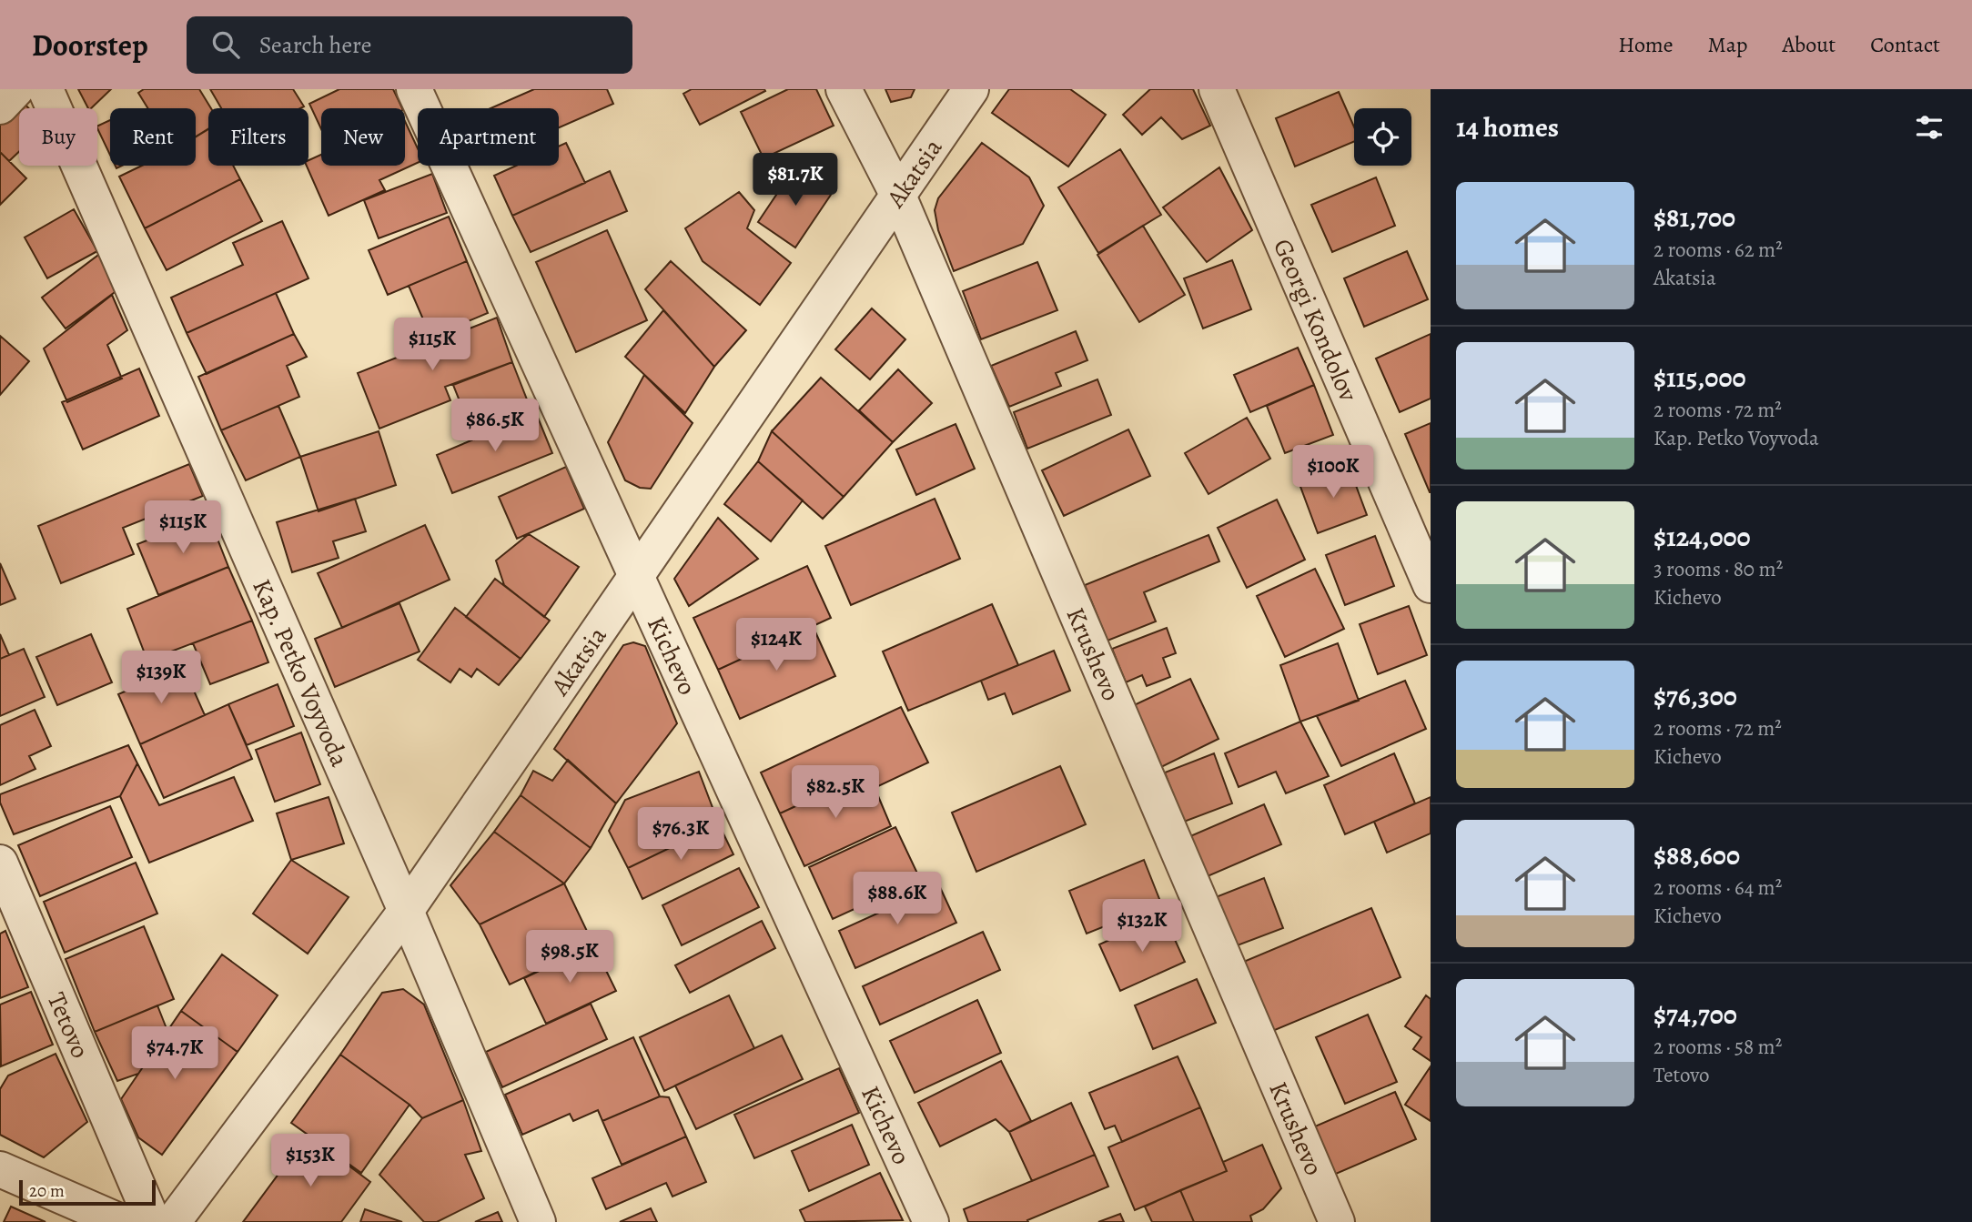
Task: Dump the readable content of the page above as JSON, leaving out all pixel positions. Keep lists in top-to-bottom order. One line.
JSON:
{"streets":{"street":["Akatsia","Georgi Kondolov","Krushevo","Kichevo","Kap. Petko Voyvoda","Tetovo"]},"crossings":[["Akatsia","Krushevo"],["Akatsia","Kichevo"],["Akatsia","Kap. Petko Voyvoda"]],"scale_bar":"20 m","page":{"header":"Doorstep","search":"Search here","nav":["Home","Map","About","Contact"],"heading":"14 homes","chip":["Buy","Rent","Filters","New","Apartment"],"price":["$81.7K","$115K","$86.5K","$100K","$115K","$124K","$139K","$82.5K","$76.3K","$88.6K","$132K","$98.5K","$74.7K","$153K"],"list":[{"name":"$81,700","note":"2 rooms · 62 m² · Akatsia"},{"name":"$115,000","note":"2 rooms · 72 m² · Kap. Petko Voyvoda"},{"name":"$124,000","note":"3 rooms · 80 m² · Kichevo"},{"name":"$76,300","note":"2 rooms · 72 m² · Kichevo"},{"name":"$88,600","note":"2 rooms · 64 m² · Kichevo"},{"name":"$74,700","note":"2 rooms · 58 m² · Tetovo"}],"scale":"20 m"}}
